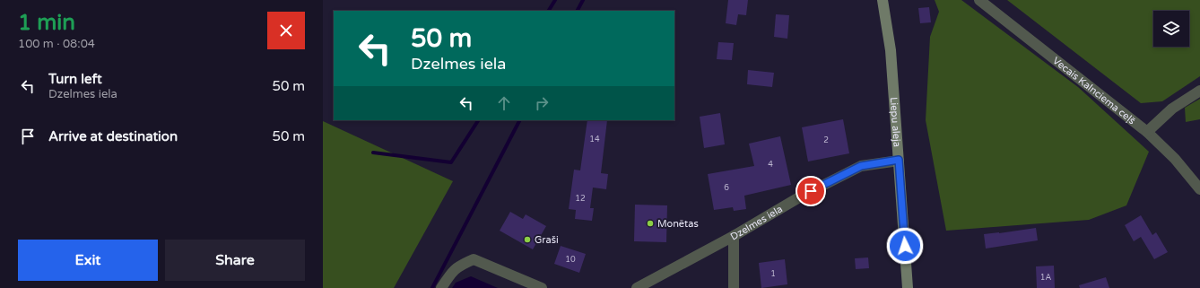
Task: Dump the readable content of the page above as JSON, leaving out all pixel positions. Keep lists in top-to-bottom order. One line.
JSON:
{"streets":{"street":["Vecais Kalnciema ceļš","Liepu aleja","Dzelmes iela"]},"crossings":[["Liepu aleja","Dzelmes iela"]],"places":["Monētas","Graši"],"house_numbers":["14","2","4","6","12","10","1","1A"],"page":{"heading":["1 min","100 m · 08:04"],"turn":["50 m","Dzelmes iela"],"list":[{"name":"Turn left","note":"Dzelmes iela","value":"50 m"},{"name":"Arrive at destination","value":"50 m"}],"buttons":["Exit","Share"]}}
